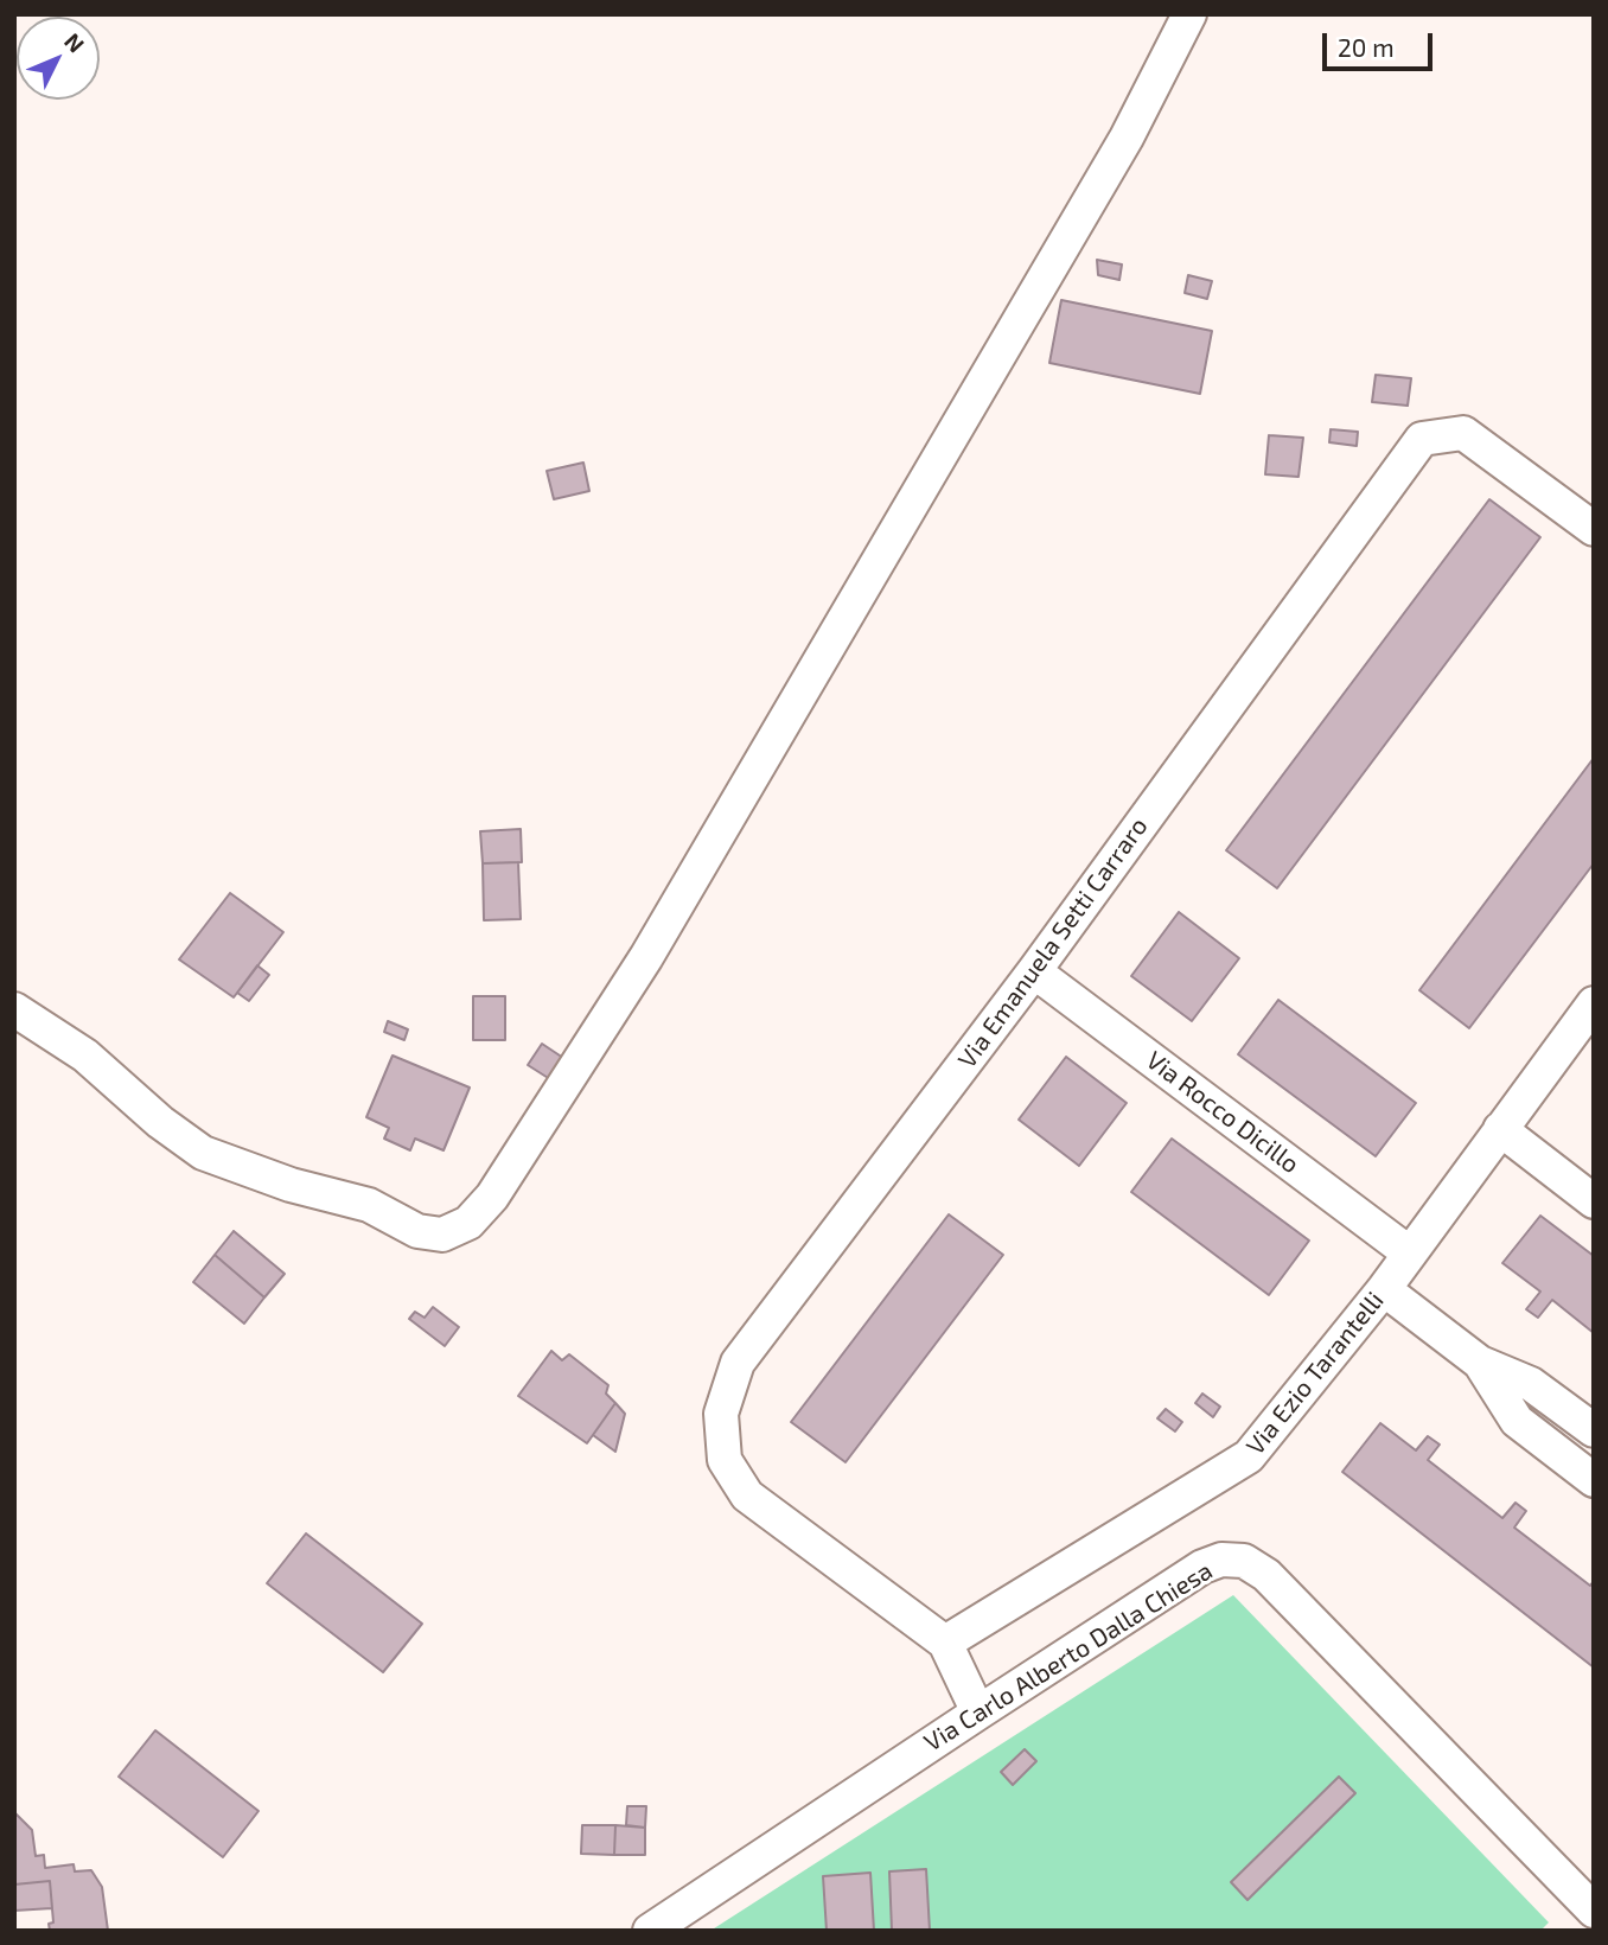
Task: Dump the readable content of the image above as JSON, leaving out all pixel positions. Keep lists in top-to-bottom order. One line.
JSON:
{"streets":{"street":["Via Emanuela Setti Carraro","Via Rocco Dicillo","Via Ezio Tarantelli","Via Carlo Alberto Dalla Chiesa"]},"crossings":[["Via Emanuela Setti Carraro","Via Rocco Dicillo"],["Via Emanuela Setti Carraro","Via Ezio Tarantelli"],["Via Rocco Dicillo","Via Ezio Tarantelli"]],"scale_bar":"20 m","north":"top right"}
